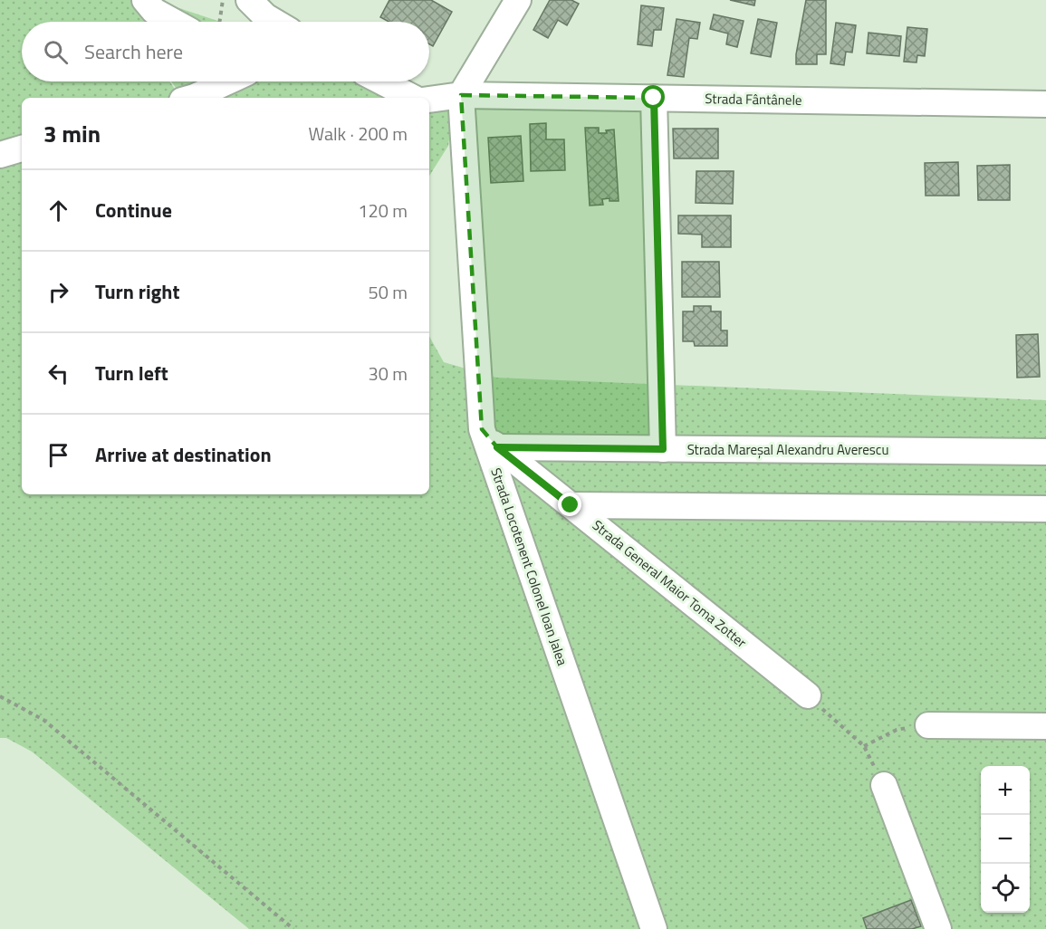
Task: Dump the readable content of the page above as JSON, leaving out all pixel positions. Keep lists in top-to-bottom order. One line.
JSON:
{"streets":{"street":["Strada Fântânele","Strada Mareșal Alexandru Averescu","Strada Locotenent Colonel Ioan Jalea","Strada General Maior Toma Zotter"]},"crossings":[["Strada Fântânele","Strada Locotenent Colonel Ioan Jalea"],["Strada Mareșal Alexandru Averescu","Strada Locotenent Colonel Ioan Jalea"],["Strada Mareșal Alexandru Averescu","Strada General Maior Toma Zotter"],["Strada Locotenent Colonel Ioan Jalea","Strada General Maior Toma Zotter"]],"page":{"search":"Search here","heading":["3 min","Walk · 200 m"],"list":[["Continue","120 m"],["Turn right","50 m"],["Turn left","30 m"],"Arrive at destination"],"map_buttons":["+","−"]}}
